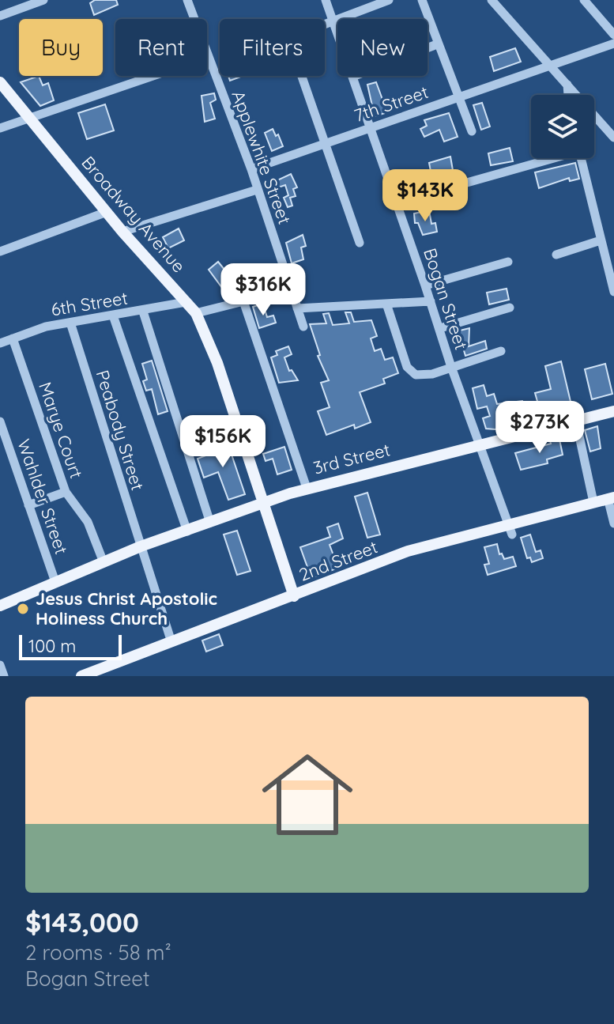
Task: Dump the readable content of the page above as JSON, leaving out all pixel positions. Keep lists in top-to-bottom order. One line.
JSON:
{"streets":{"main road":["Broadway Avenue","3rd Street","2nd Street"],"street":["7th Street","Applewhite Street","Bogan Street","6th Street","Marye Court","Peabody Street","Wahlder Street"]},"crossings":[["7th Street","Applewhite Street"],["7th Street","Bogan Street"],["Broadway Avenue","6th Street"],["Broadway Avenue","3rd Street"],["Broadway Avenue","2nd Street"],["Bogan Street","3rd Street"],["Bogan Street","2nd Street"],["6th Street","Marye Court"],["6th Street","Peabody Street"],["Marye Court","3rd Street"],["Peabody Street","3rd Street"],["Peabody Street","2nd Street"],["3rd Street","Wahlder Street"]],"places":["Jesus Christ Apostolic Holiness Church"],"scale_bar":"100 m","page":{"chip":["Buy","Rent","Filters","New"],"price":["$143K","$316K","$273K","$156K"],"scale":"100 m","list":[{"name":"$143,000","note":"2 rooms · 58 m² · Bogan Street"}]}}
